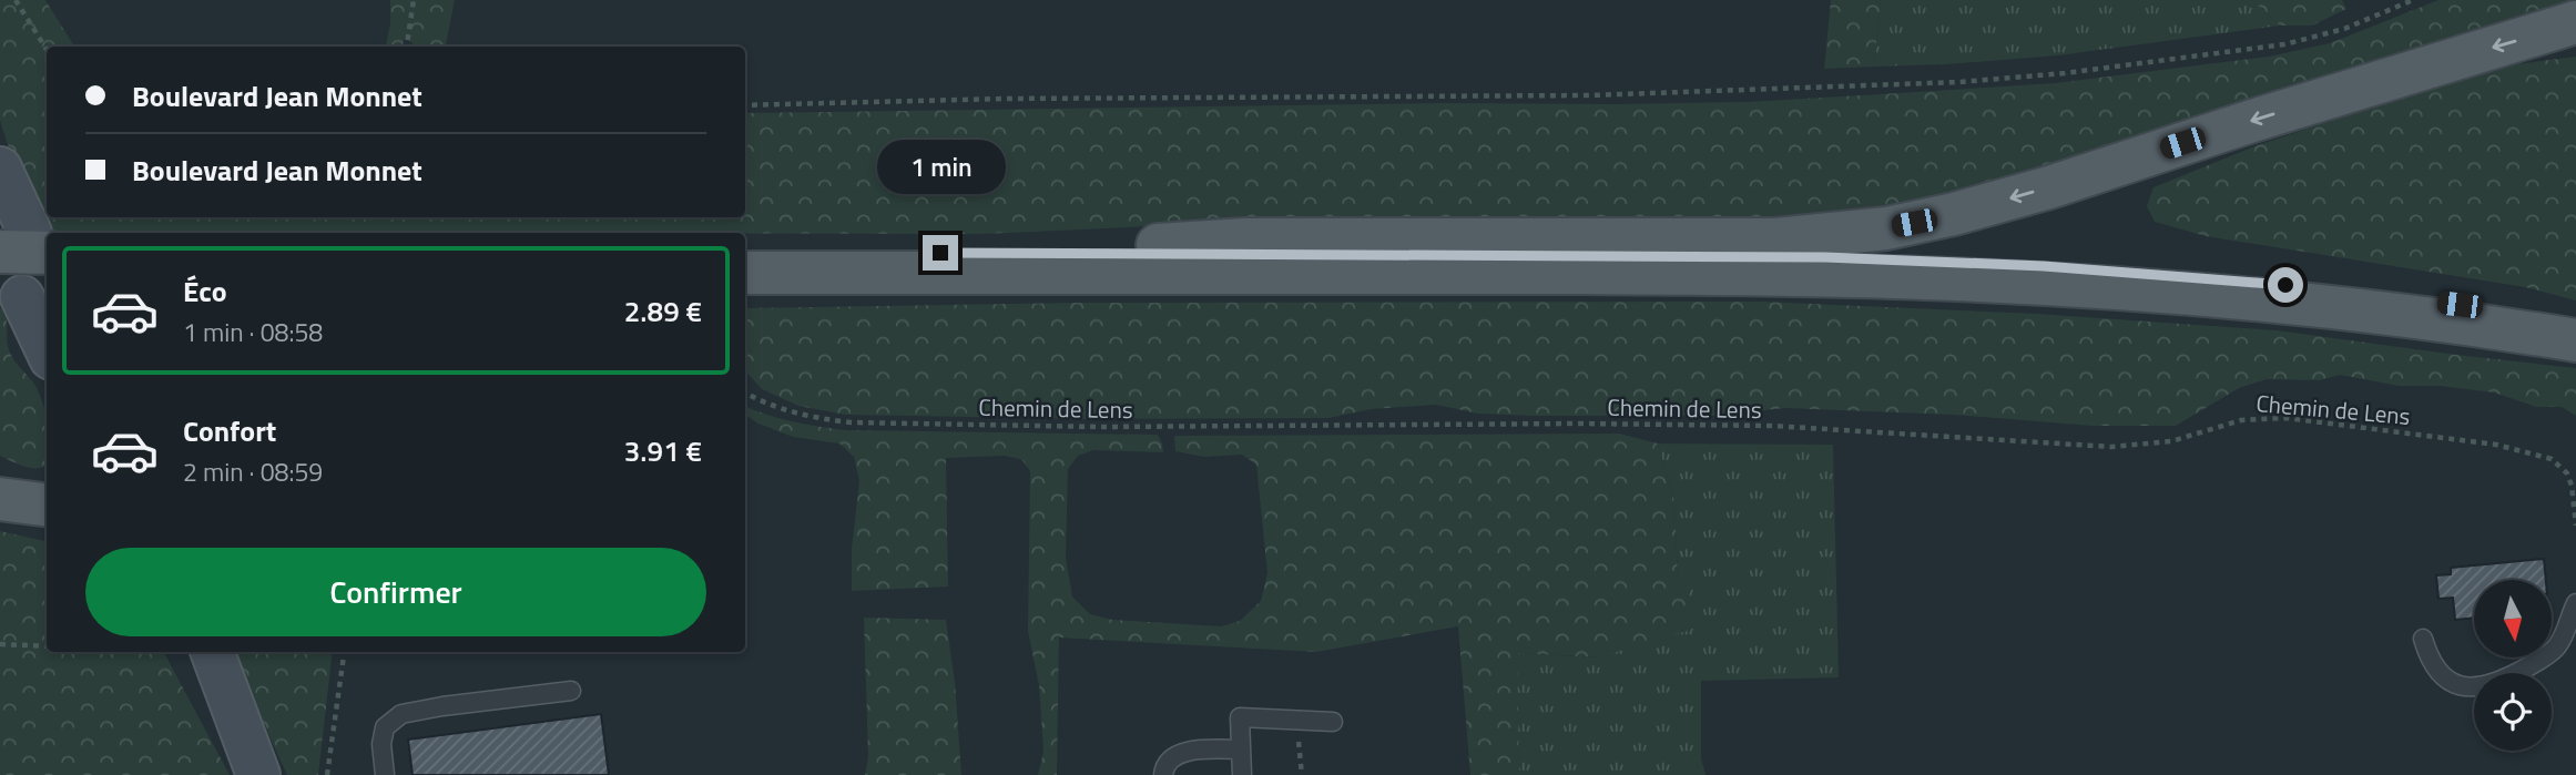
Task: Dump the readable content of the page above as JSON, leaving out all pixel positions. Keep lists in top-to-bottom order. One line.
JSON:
{"streets":{"path":["Chemin de Lens"]},"north":"bottom","page":{"banner":["Boulevard Jean Monnet","Boulevard Jean Monnet"],"bubble":"1 min","list":[{"name":"Éco","note":"1 min · 08:58","value":"2.89 €"},{"name":"Confort","note":"2 min · 08:59","value":"3.91 €"}],"buttons":"Confirmer"}}
